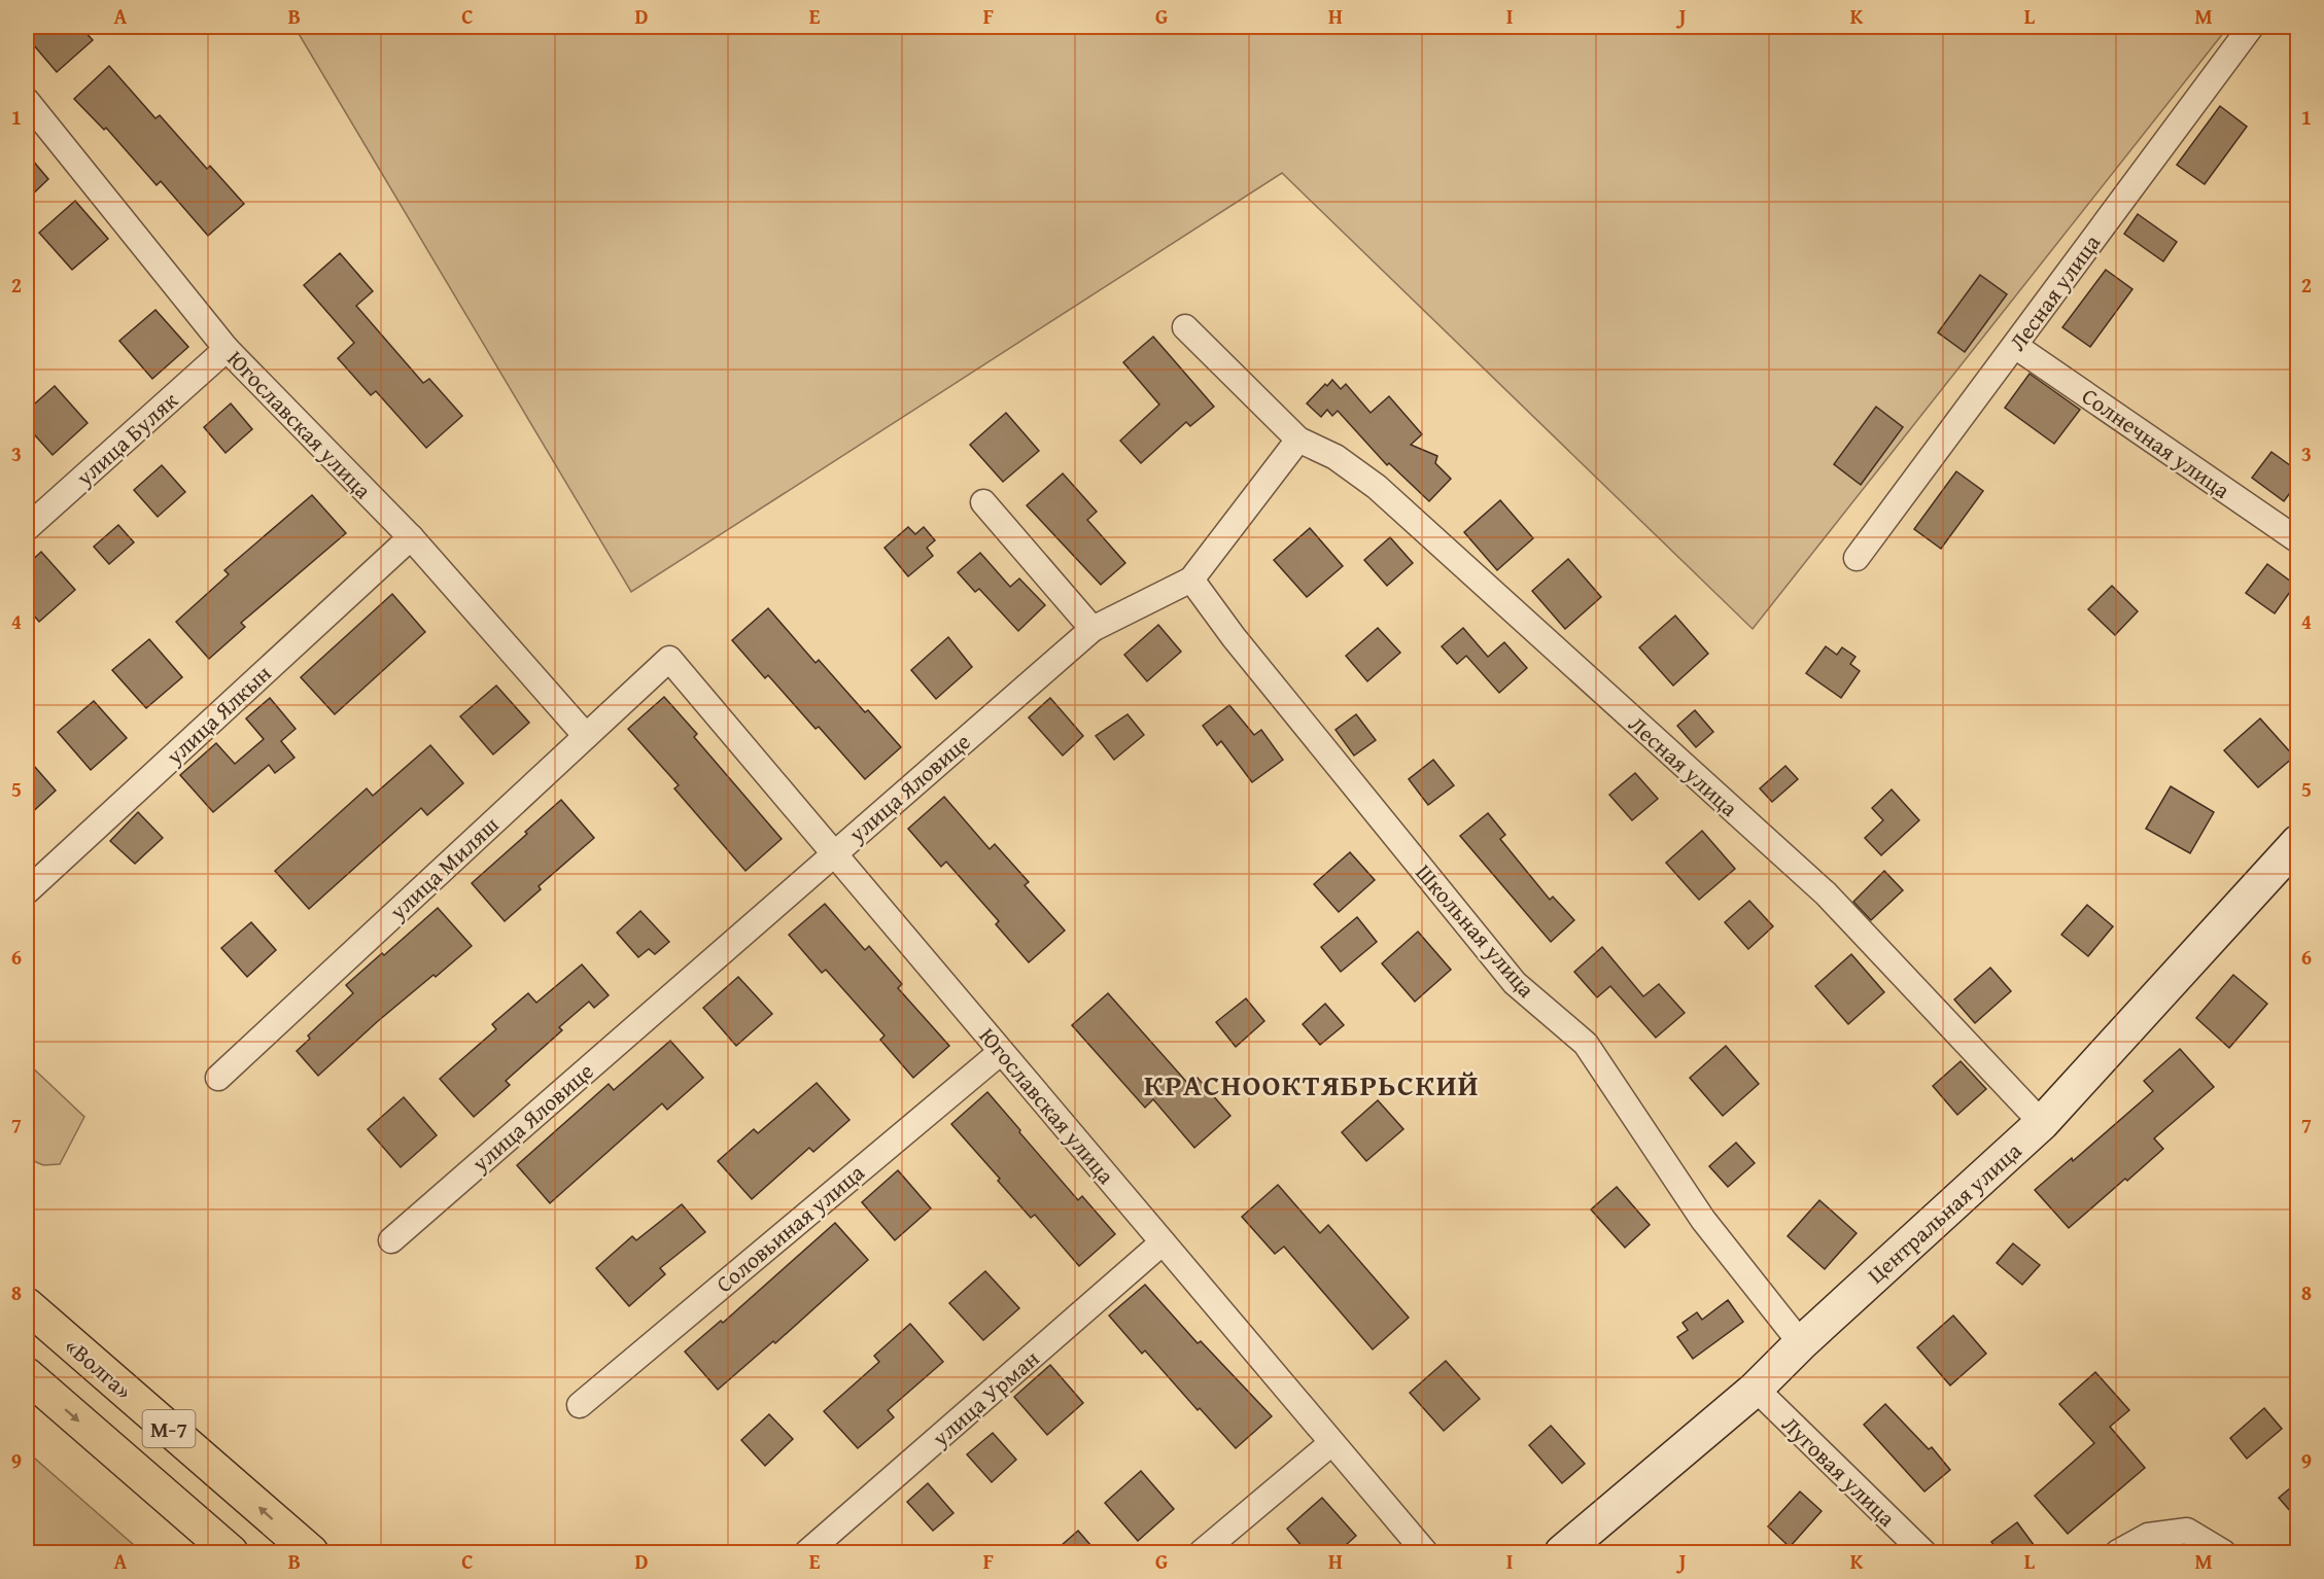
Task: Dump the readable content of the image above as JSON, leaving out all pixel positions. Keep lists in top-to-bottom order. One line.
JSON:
{"streets":{"highway":["«Волга»","М-7"],"street":["Лесная улица","Югославская улица","улица Буляк","Солнечная улица","улица Ялкын","улица Яловице","улица Миляш","Школьная улица","Центральная улица","Соловьиная улица","улица Урман","Луговая улица"]},"crossings":[["Лесная улица","Солнечная улица"],["Лесная улица","улица Яловице"],["Лесная улица","Центральная улица"],["Югославская улица","улица Буляк"],["Югославская улица","улица Ялкын"],["Югославская улица","улица Яловице"],["Югославская улица","улица Миляш"],["Югославская улица","Соловьиная улица"],["Югославская улица","улица Урман"],["улица Яловице","Школьная улица"],["Школьная улица","Центральная улица"],["Центральная улица","Луговая улица"]],"districts":["КРАСНООКТЯБРЬСКИЙ"],"grid":{"columns":["A","B","C","D","E","F","G","H","I","J","K","L","M"],"rows":["1","2","3","4","5","6","7","8","9"]}}
